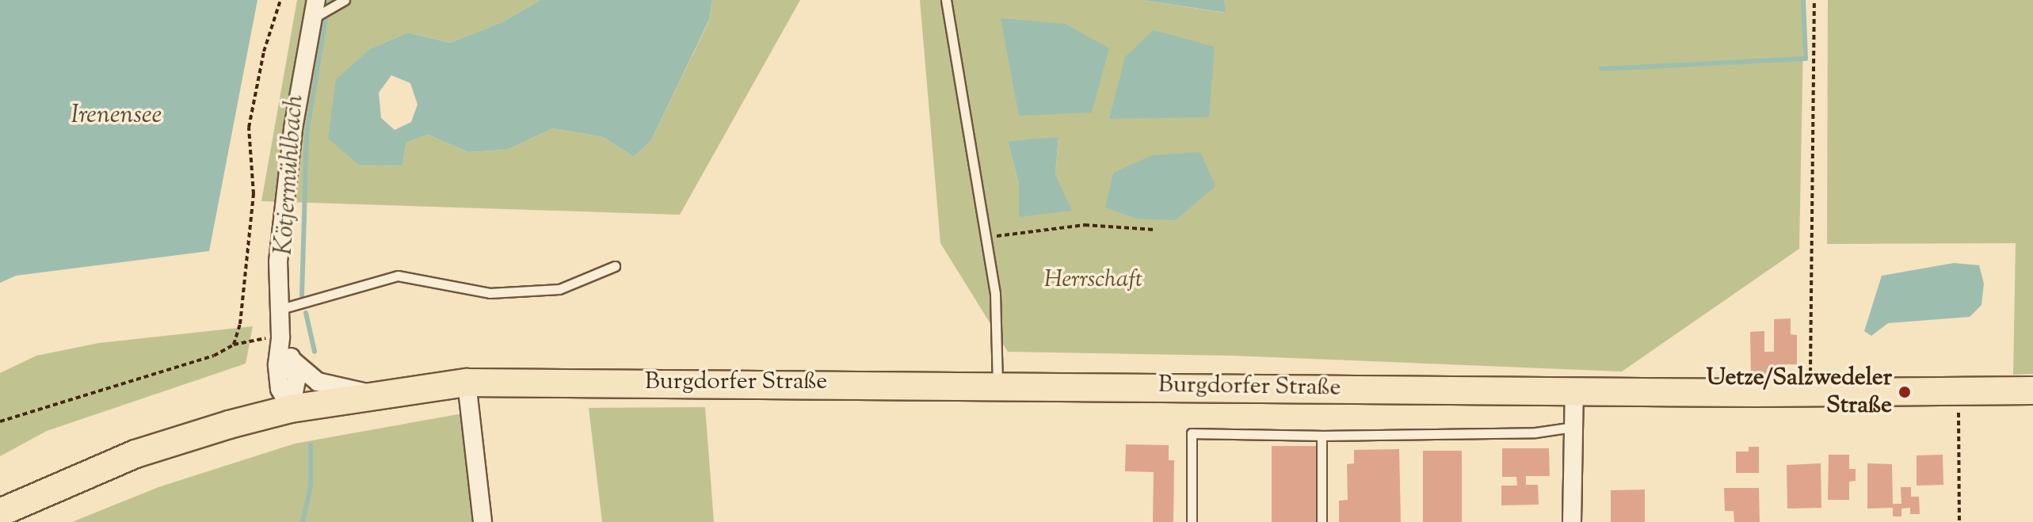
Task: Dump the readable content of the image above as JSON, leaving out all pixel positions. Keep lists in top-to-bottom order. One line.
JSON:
{"streets":{"main road":["Burgdorfer Straße"]},"water":["Irenensee","Kötjermühlbach"],"parks":["Herrschaft"],"places":["Uetze/Salzwedeler Straße"]}
